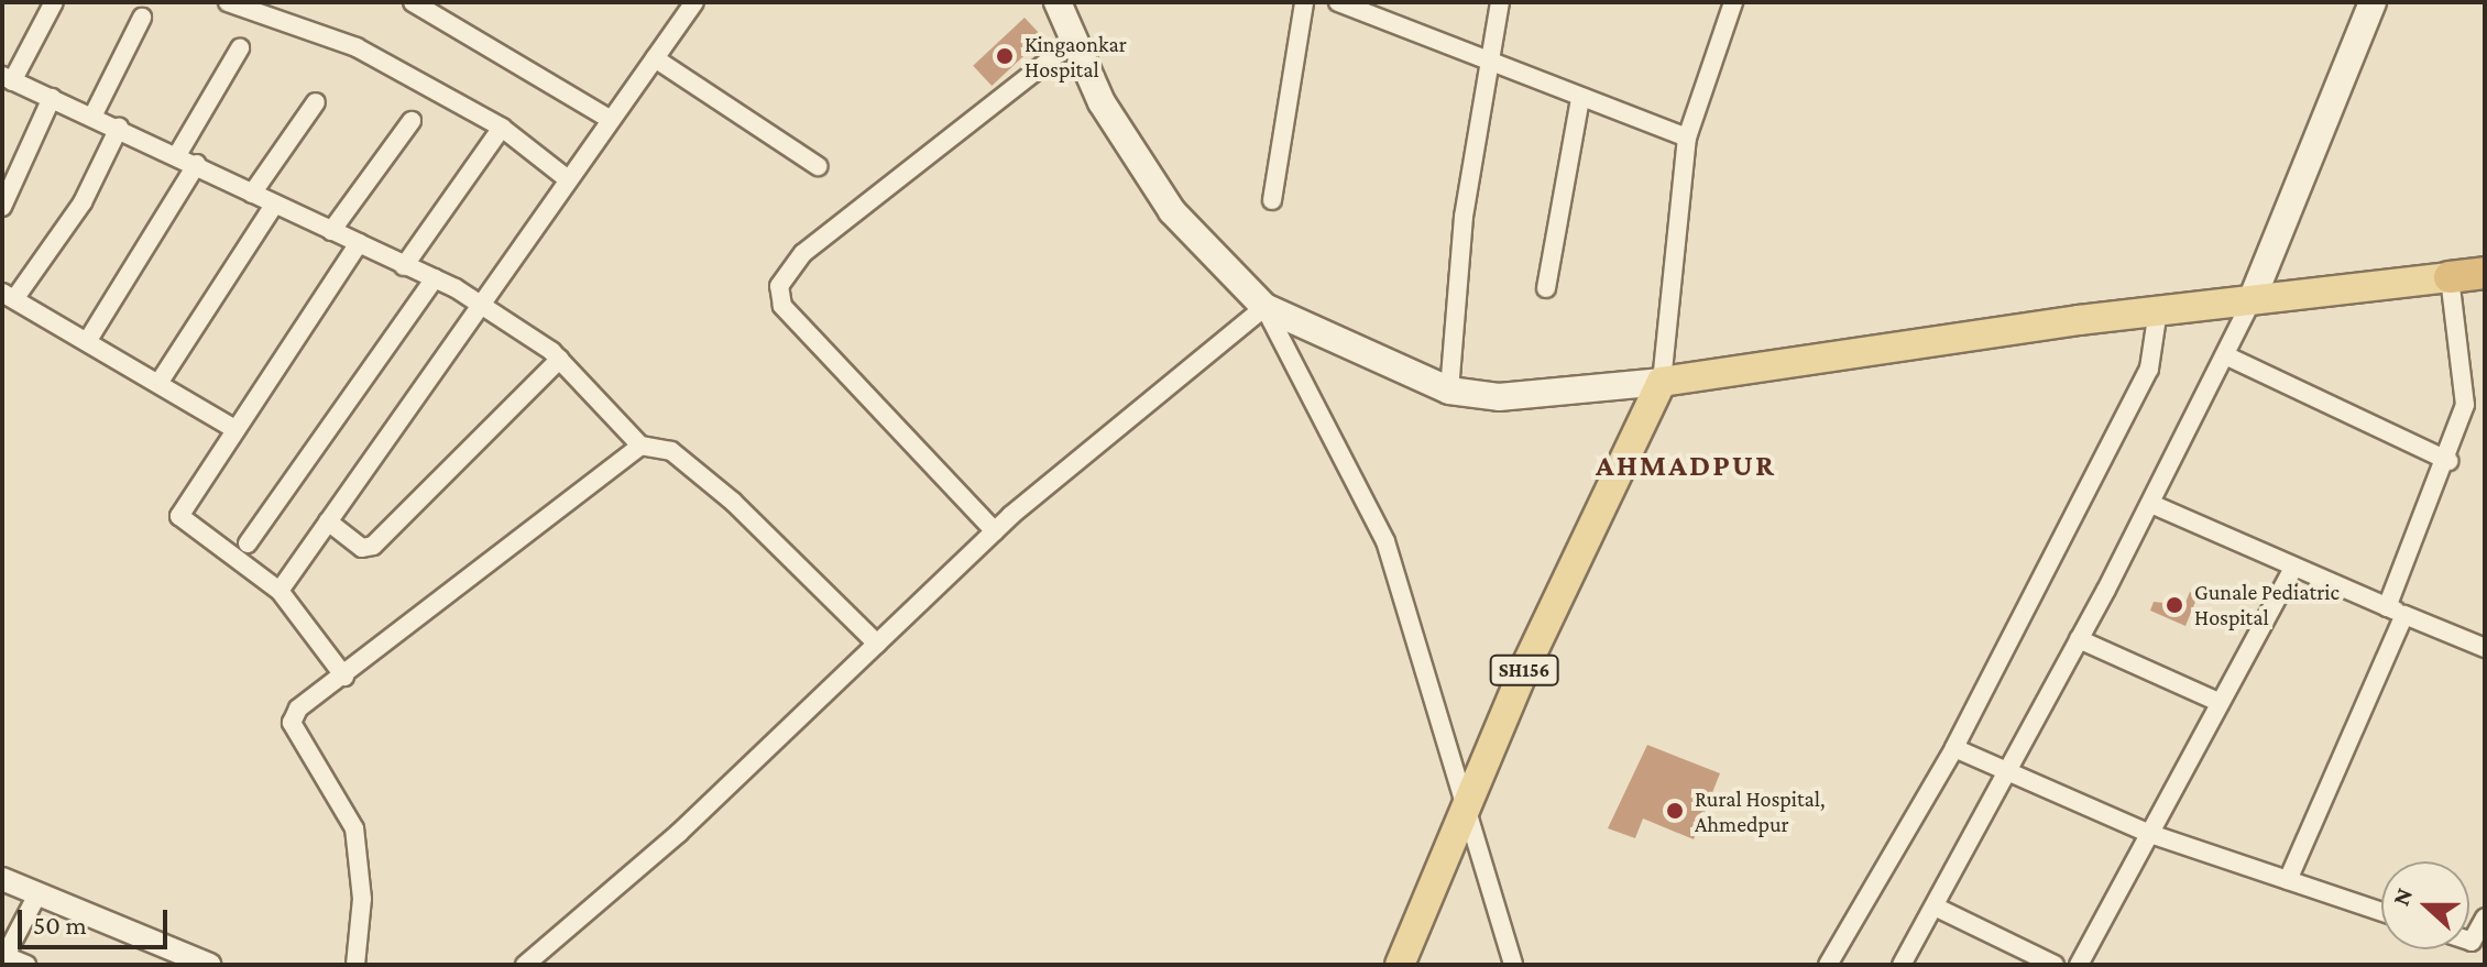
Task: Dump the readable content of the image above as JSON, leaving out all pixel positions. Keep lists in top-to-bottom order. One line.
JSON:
{"streets":{"main road":["SH156"]},"districts":["AHMADPUR"],"places":["Kingaonkar Hospital","Gunale Pediatric Hospital","Rural Hospital, Ahmedpur"],"scale_bar":"50 m","north":"left"}
